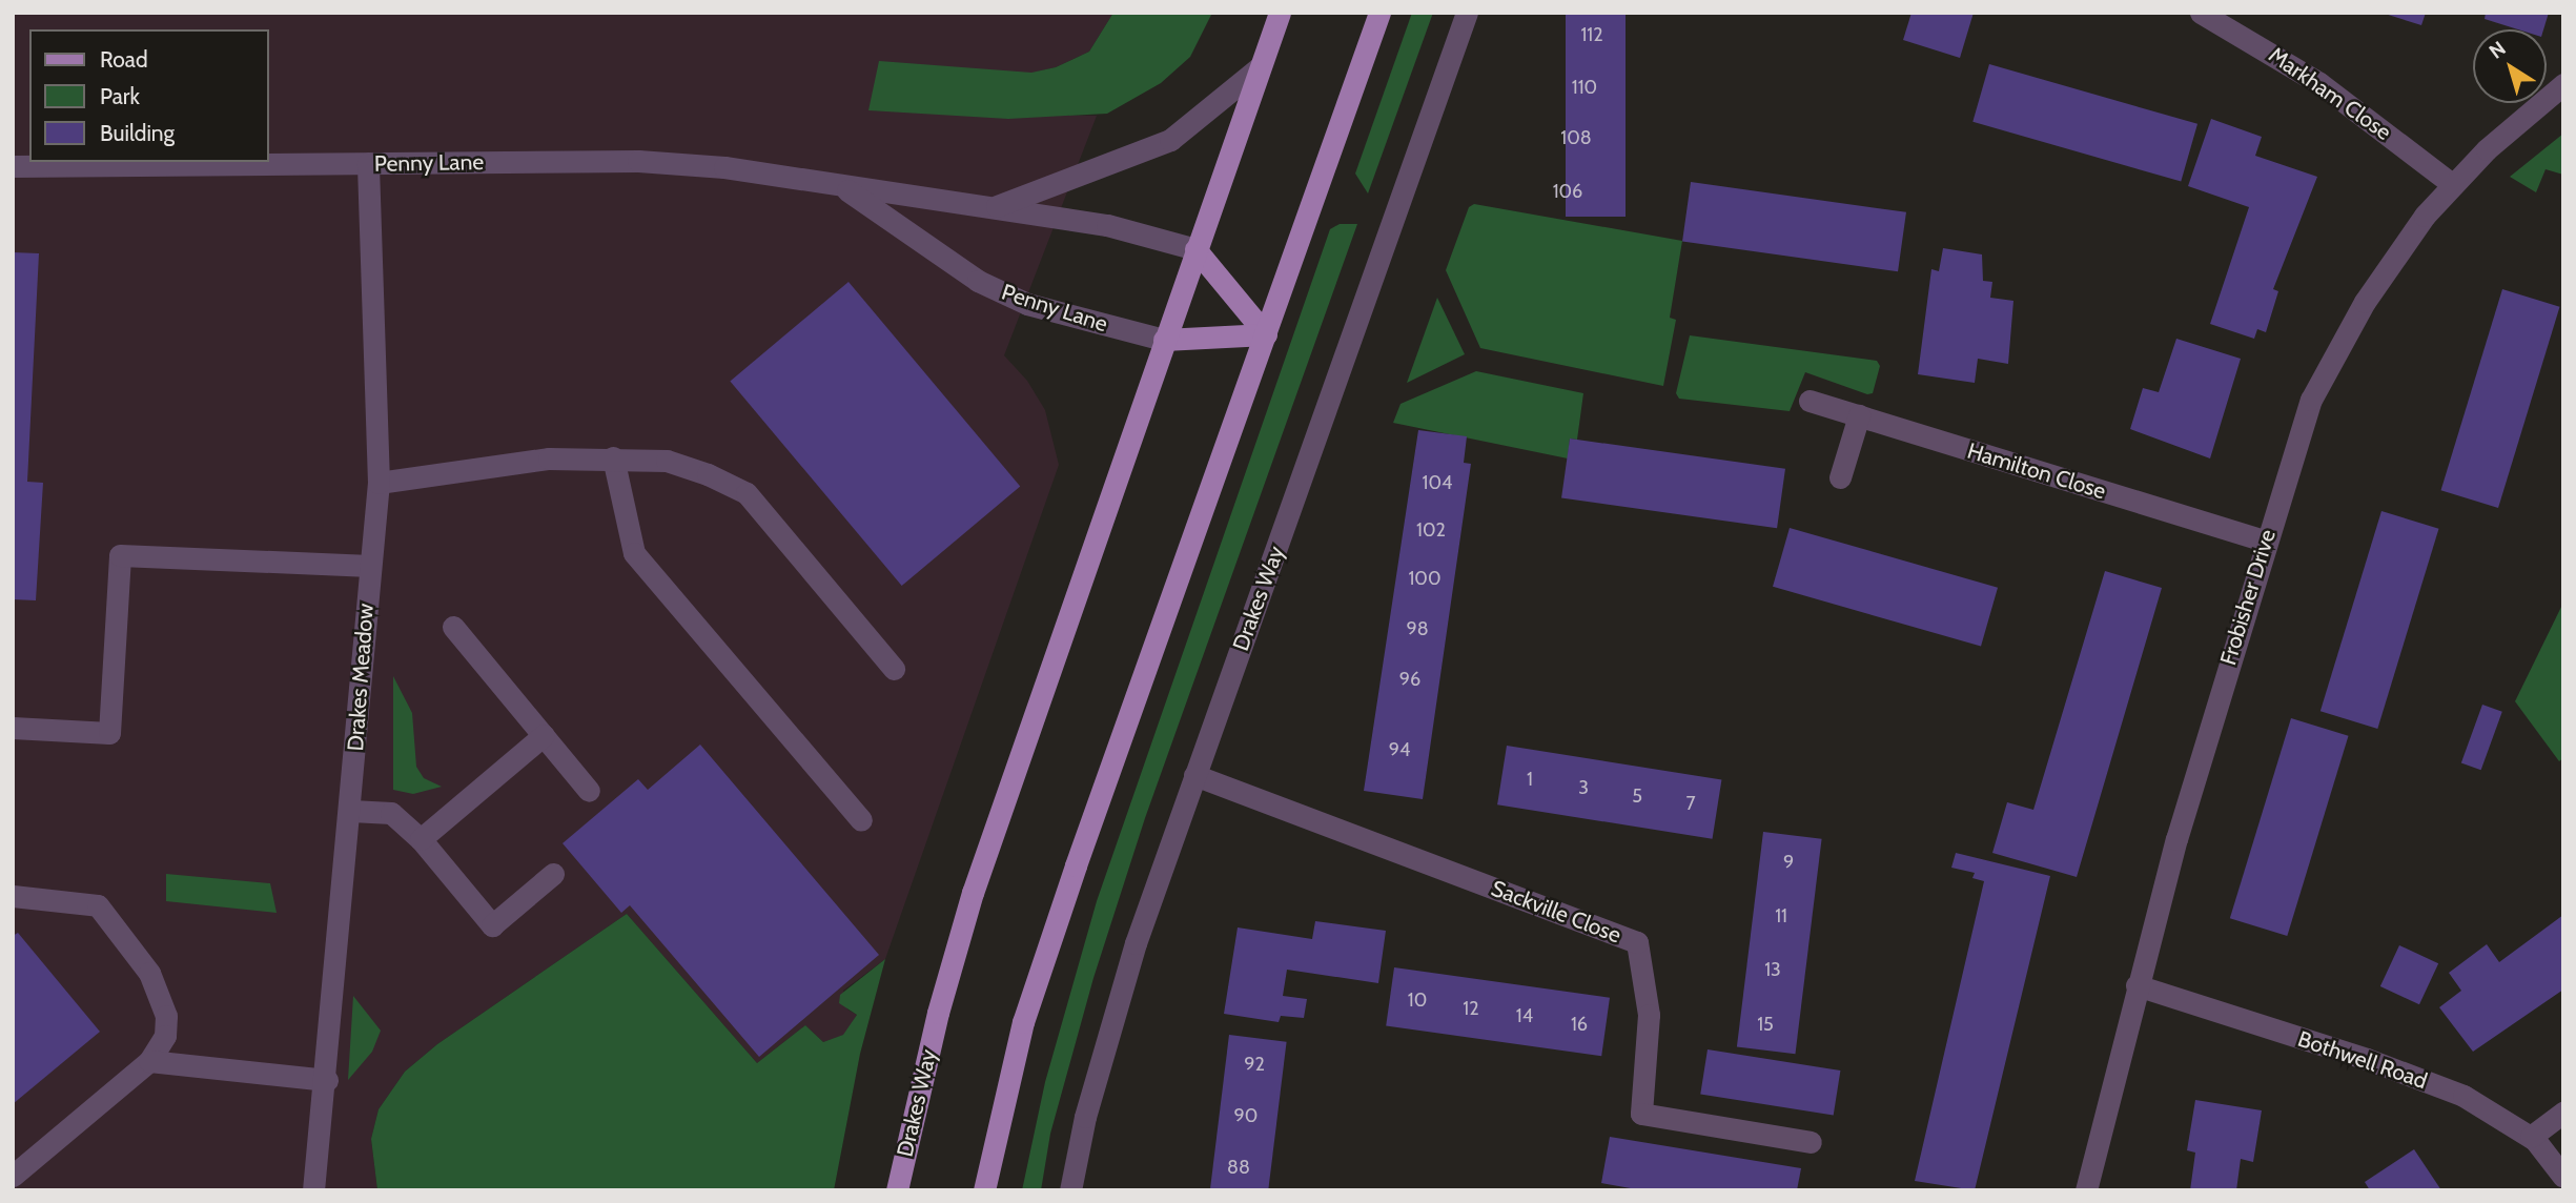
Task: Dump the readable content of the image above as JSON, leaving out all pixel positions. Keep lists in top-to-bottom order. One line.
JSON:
{"streets":{"main road":["Drakes Way"],"street":["Markham Close","Penny Lane","Hamilton Close","Frobisher Drive","Drakes Meadow","Sackville Close","Bothwell Road"]},"crossings":[["Markham Close","Frobisher Drive"],["Penny Lane","Drakes Way"],["Penny Lane","Drakes Meadow"],["Hamilton Close","Frobisher Drive"],["Frobisher Drive","Bothwell Road"],["Drakes Way","Sackville Close"]],"house_numbers":["112","110","108","106","104","102","100","98","96","94","1","3","5","7","9","11","13","10","12","14","16","15","92","90","88"],"legend":["Road","Park","Building"],"north":"top left"}
